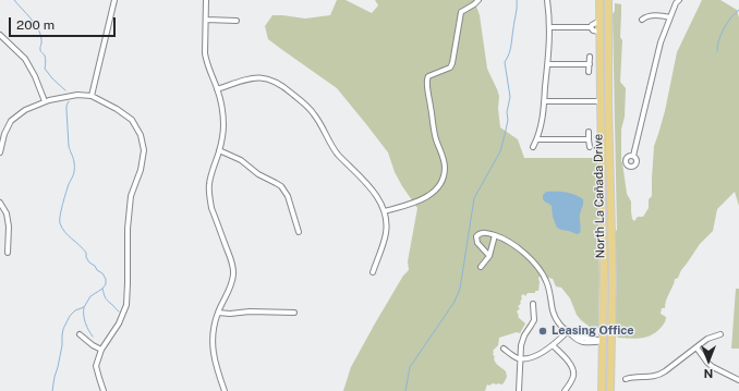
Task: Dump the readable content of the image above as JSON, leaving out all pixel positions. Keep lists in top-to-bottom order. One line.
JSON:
{"streets":{"main road":["North La Cañada Drive"]},"places":["Leasing Office"],"scale_bar":"200 m","north":"bottom"}
